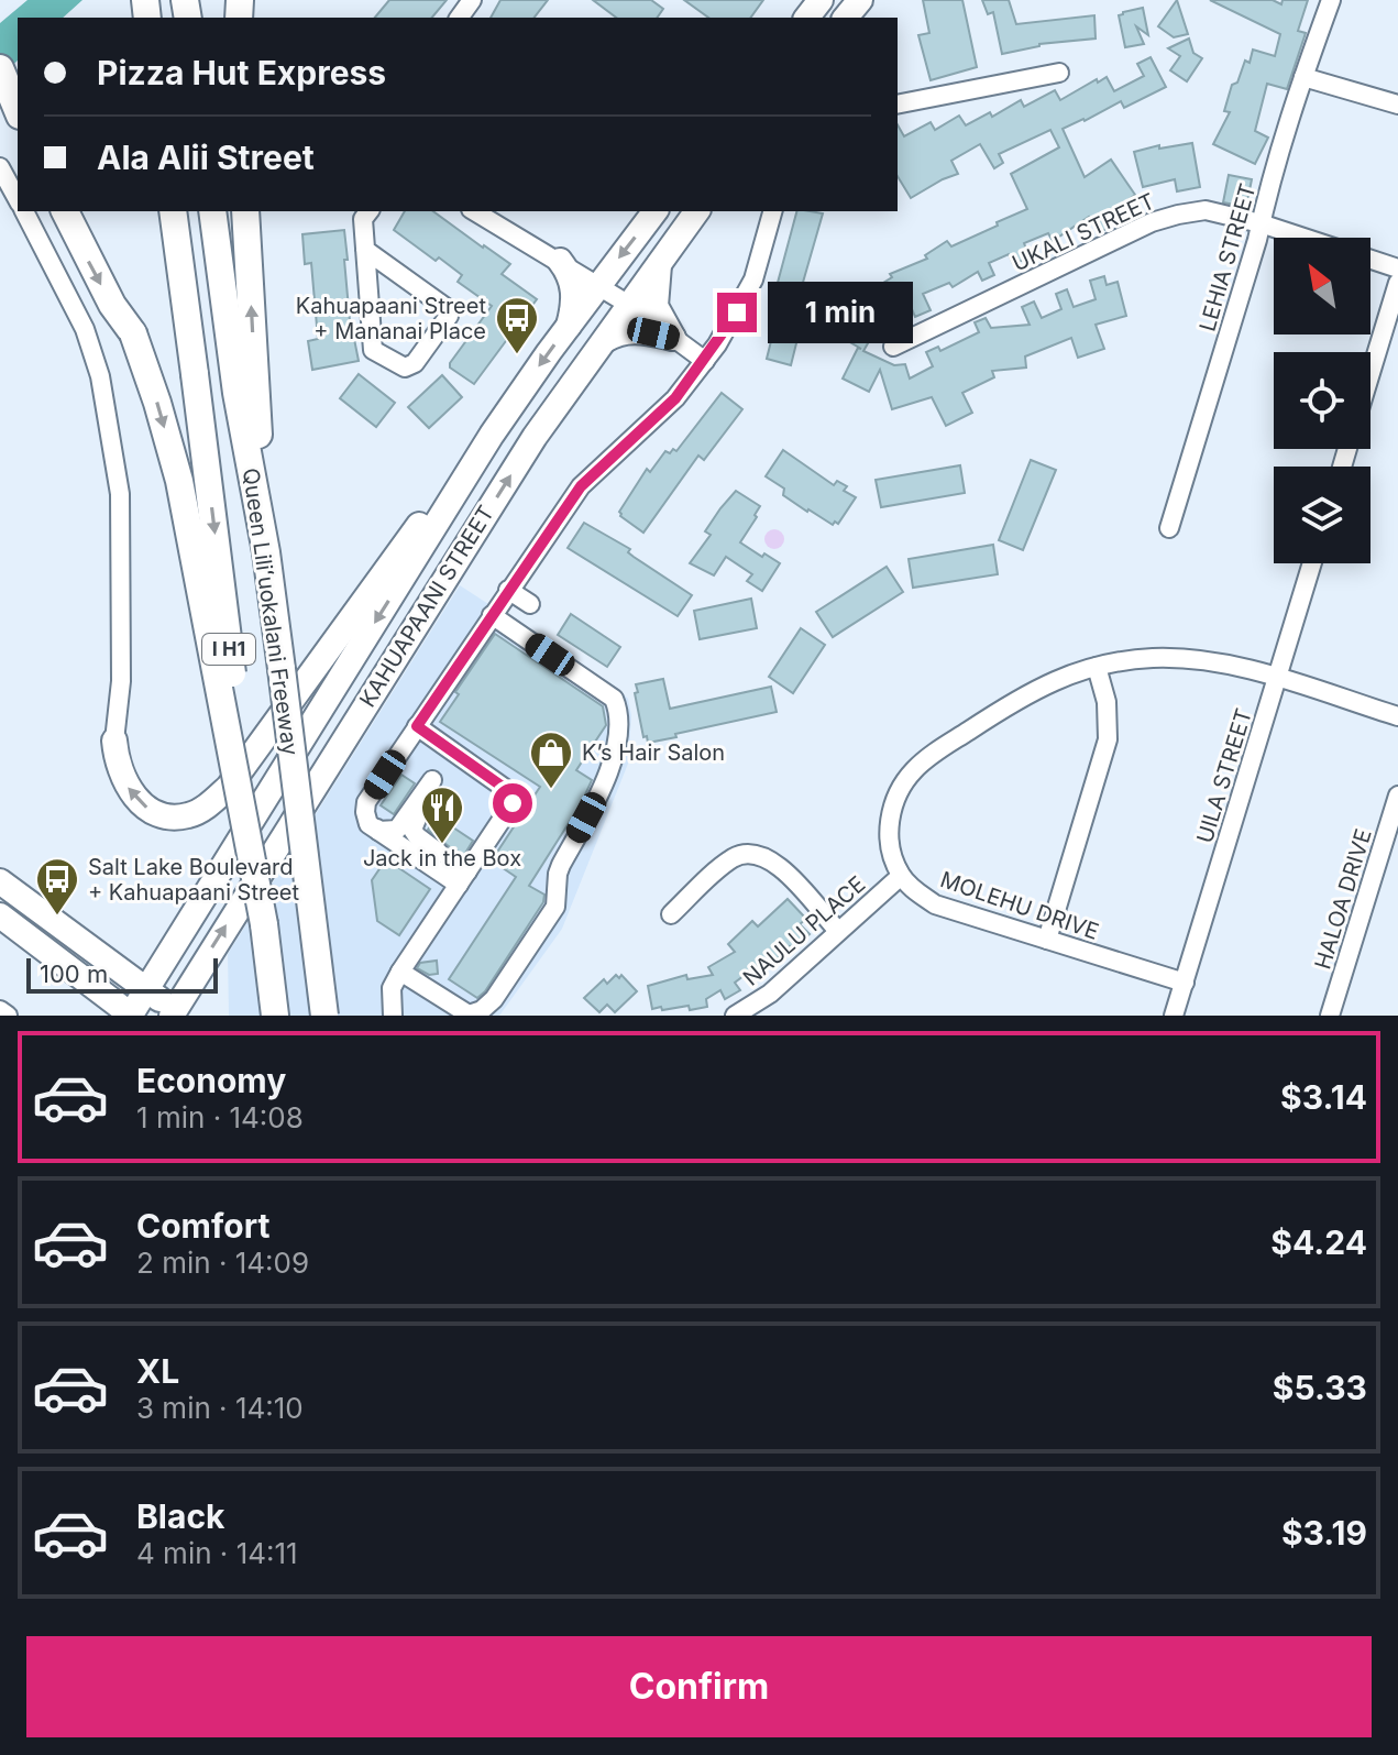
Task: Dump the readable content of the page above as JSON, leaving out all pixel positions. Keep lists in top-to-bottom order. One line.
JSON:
{"streets":{"highway":["Queen Liliʻuokalani Freeway","I H1"],"main road":["KAHUAPAANI STREET"],"street":["UKALI STREET","LEHIA STREET","UILA STREET","HALOA DRIVE","MOLEHU DRIVE","NAULU PLACE"]},"crossings":[["UKALI STREET","LEHIA STREET"],["UILA STREET","MOLEHU DRIVE"],["MOLEHU DRIVE","NAULU PLACE"]],"places":{"bus stop":["Kahuapaani Street + Mananai Place","Salt Lake Boulevard + Kahuapaani Street"],"shop":["K’s Hair Salon"],"restaurant":["Jack in the Box"]},"scale_bar":"100 m","north":"top left","page":{"banner":["Pizza Hut Express","Ala Alii Street"],"bubble":"1 min","scale":"100 m","list":[{"name":"Economy","note":"1 min · 14:08","value":"$3.14"},{"name":"Comfort","note":"2 min · 14:09","value":"$4.24"},{"name":"XL","note":"3 min · 14:10","value":"$5.33"},{"name":"Black","note":"4 min · 14:11","value":"$3.19"}],"buttons":"Confirm"}}
